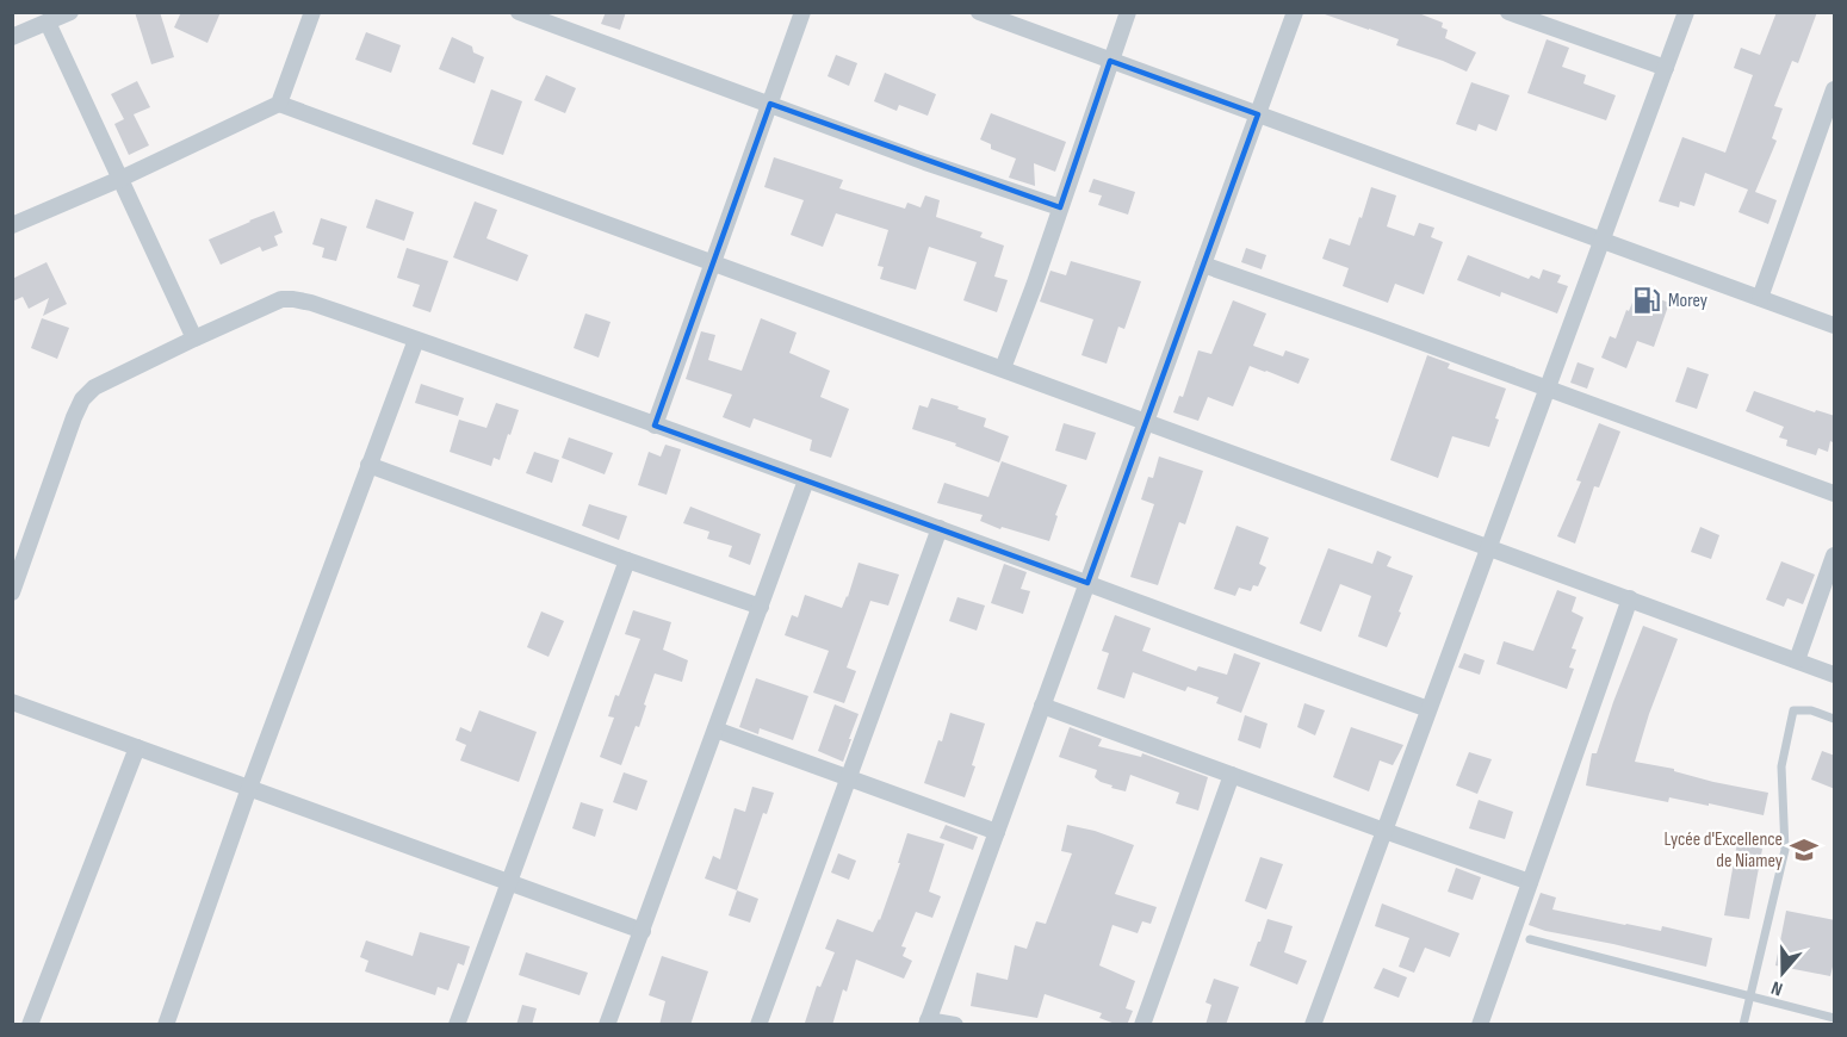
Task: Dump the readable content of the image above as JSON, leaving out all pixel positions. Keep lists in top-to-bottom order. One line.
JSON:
{"places":{"fuel station":["Morey"],"school or university":["Lycée d'Excellence de Niamey"]},"north":"bottom"}
